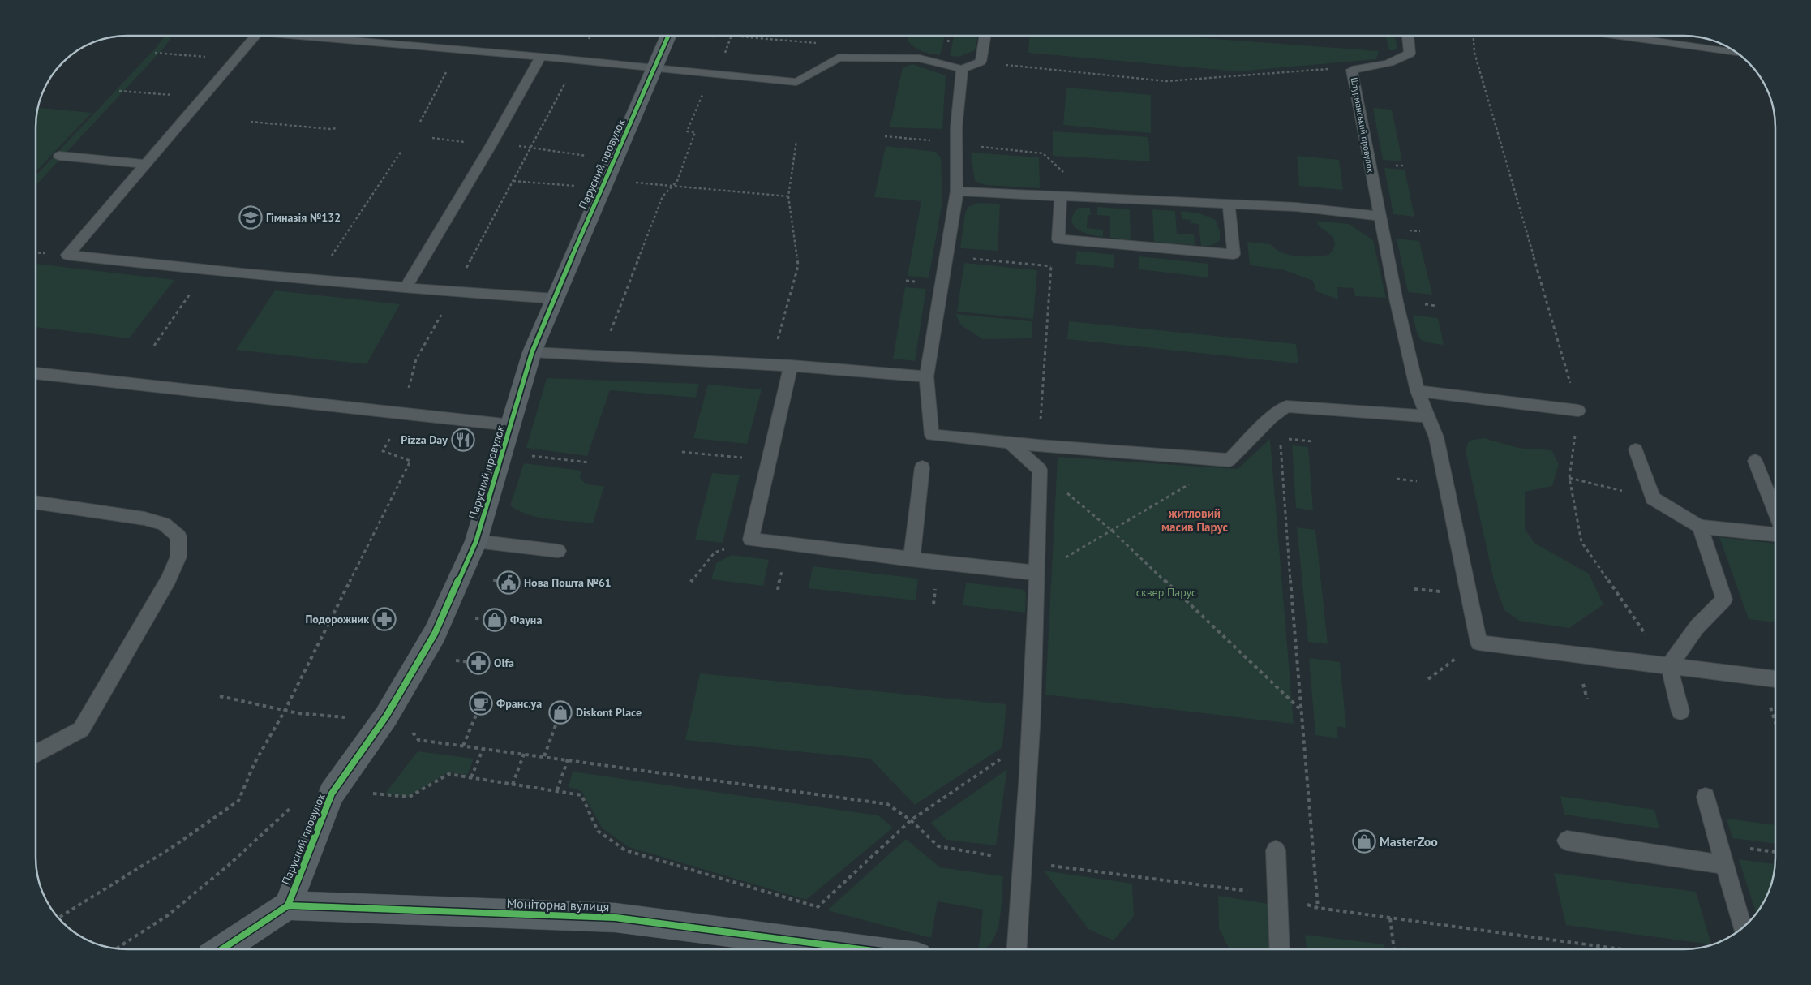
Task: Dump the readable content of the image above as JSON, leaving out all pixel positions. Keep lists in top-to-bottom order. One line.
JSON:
{"streets":{"street":["Парусний провулок","Моніторна вулиця"],"lane":["Штурманський провулок"]},"crossings":[["Парусний провулок","Моніторна вулиця"]],"districts":["житловий масив Парус"],"parks":["сквер Парус"],"places":{"school or university":["Гімназія №132"],"restaurant":["Pizza Day"],"public building":["Нова Пошта №61"],"pharmacy":["Подорожник","Olfa"],"shop":["Фауна","Diskont Place","MasterZoo"],"cafe":["Франс.уа"]}}
